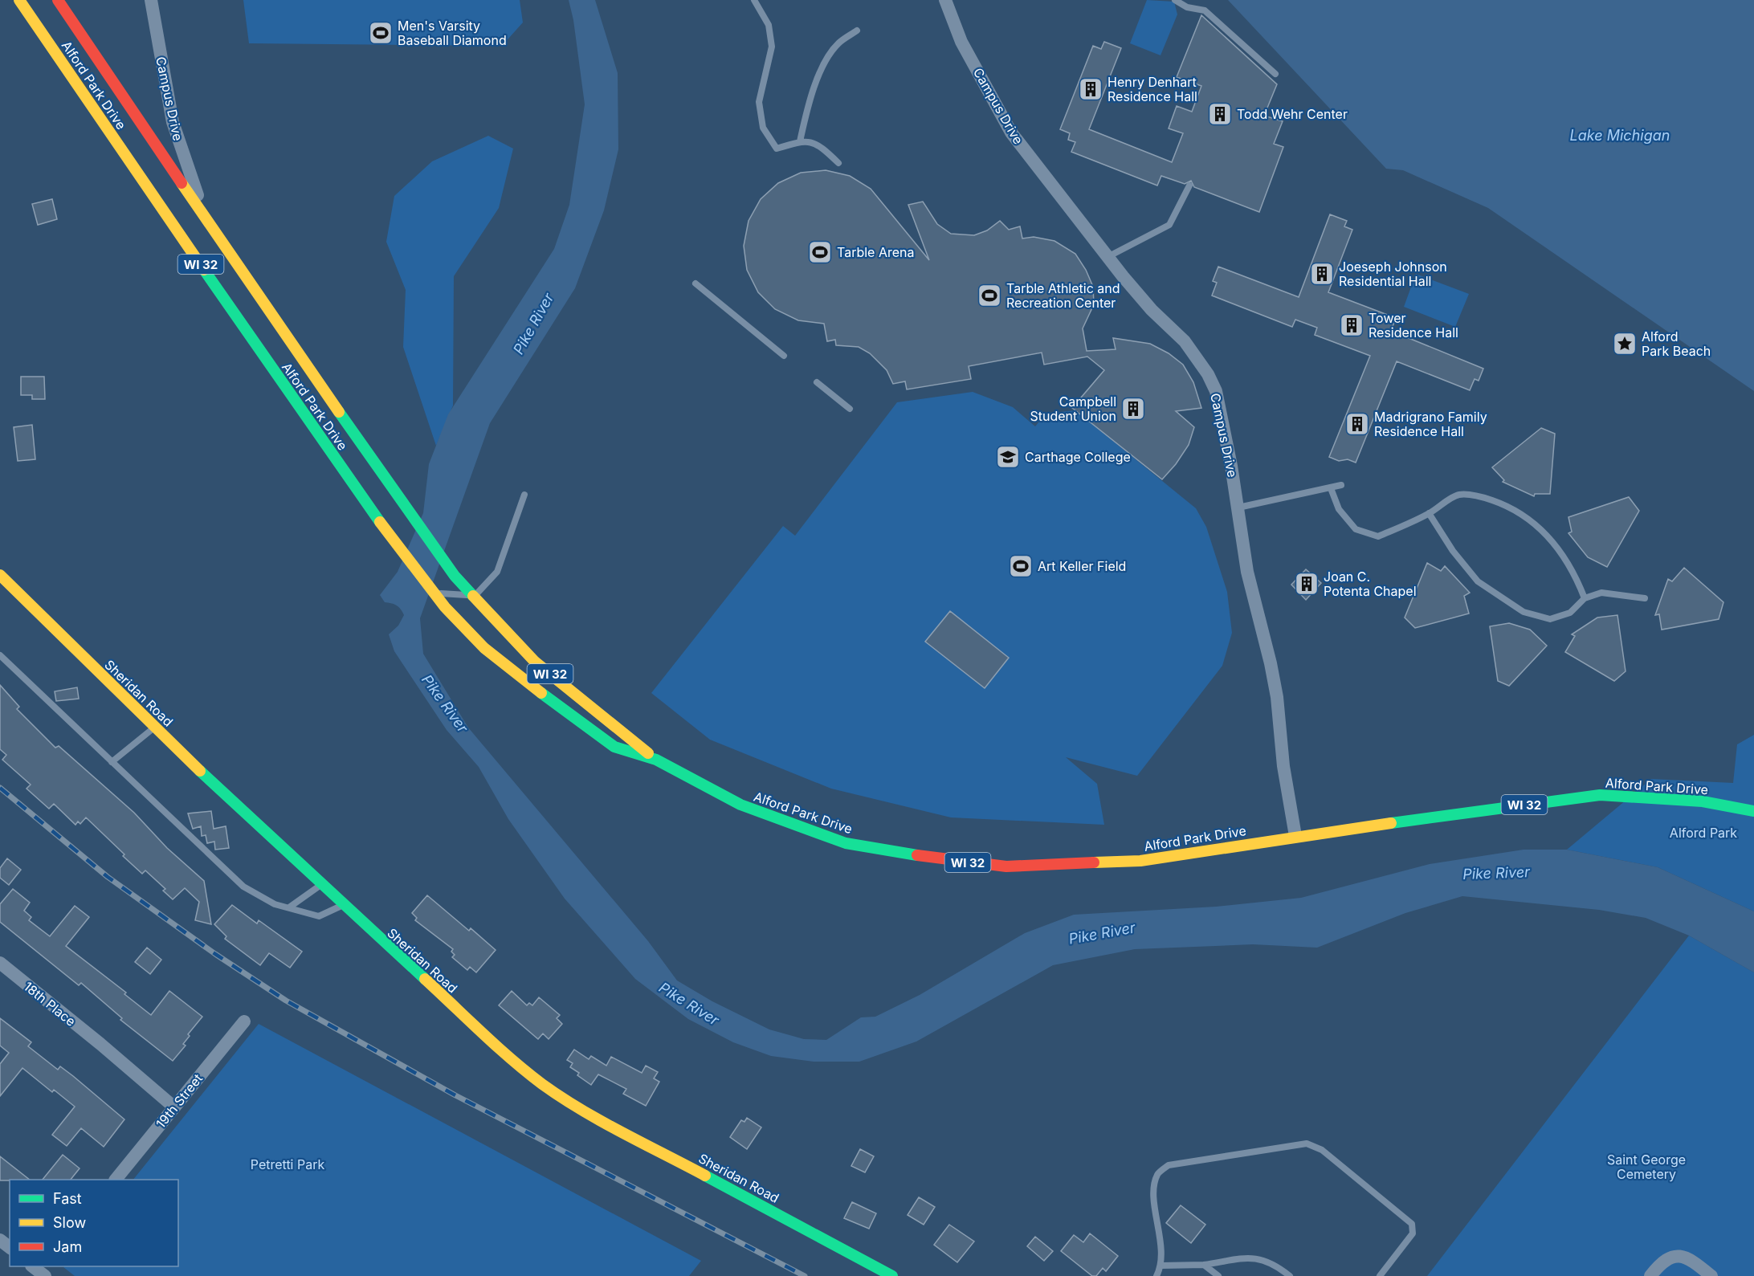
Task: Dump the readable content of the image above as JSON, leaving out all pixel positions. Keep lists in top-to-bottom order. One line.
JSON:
{"streets":{"main road":["Alford Park Drive","WI 32","Sheridan Road"],"street":["Campus Drive","18th Place","19th Street"]},"crossings":[["Alford Park Drive","Campus Drive"],["18th Place","19th Street"]],"water":["Lake Michigan","Pike River"],"parks":["Alford Park","Saint George Cemetery","Petretti Park"],"places":{"sports":["Men's Varsity Baseball Diamond","Tarble Arena","Tarble Athletic and Recreation Center","Art Keller Field"],"building":["Henry Denhart Residence Hall","Todd Wehr Center","Joeseph Johnson Residential Hall","Tower Residence Hall","Campbell Student Union","Madrigrano Family Residence Hall","Joan C. Potenta Chapel"],"place":["Alford Park Beach"],"school or university":["Carthage College"]},"legend":["Fast","Slow","Jam"]}
